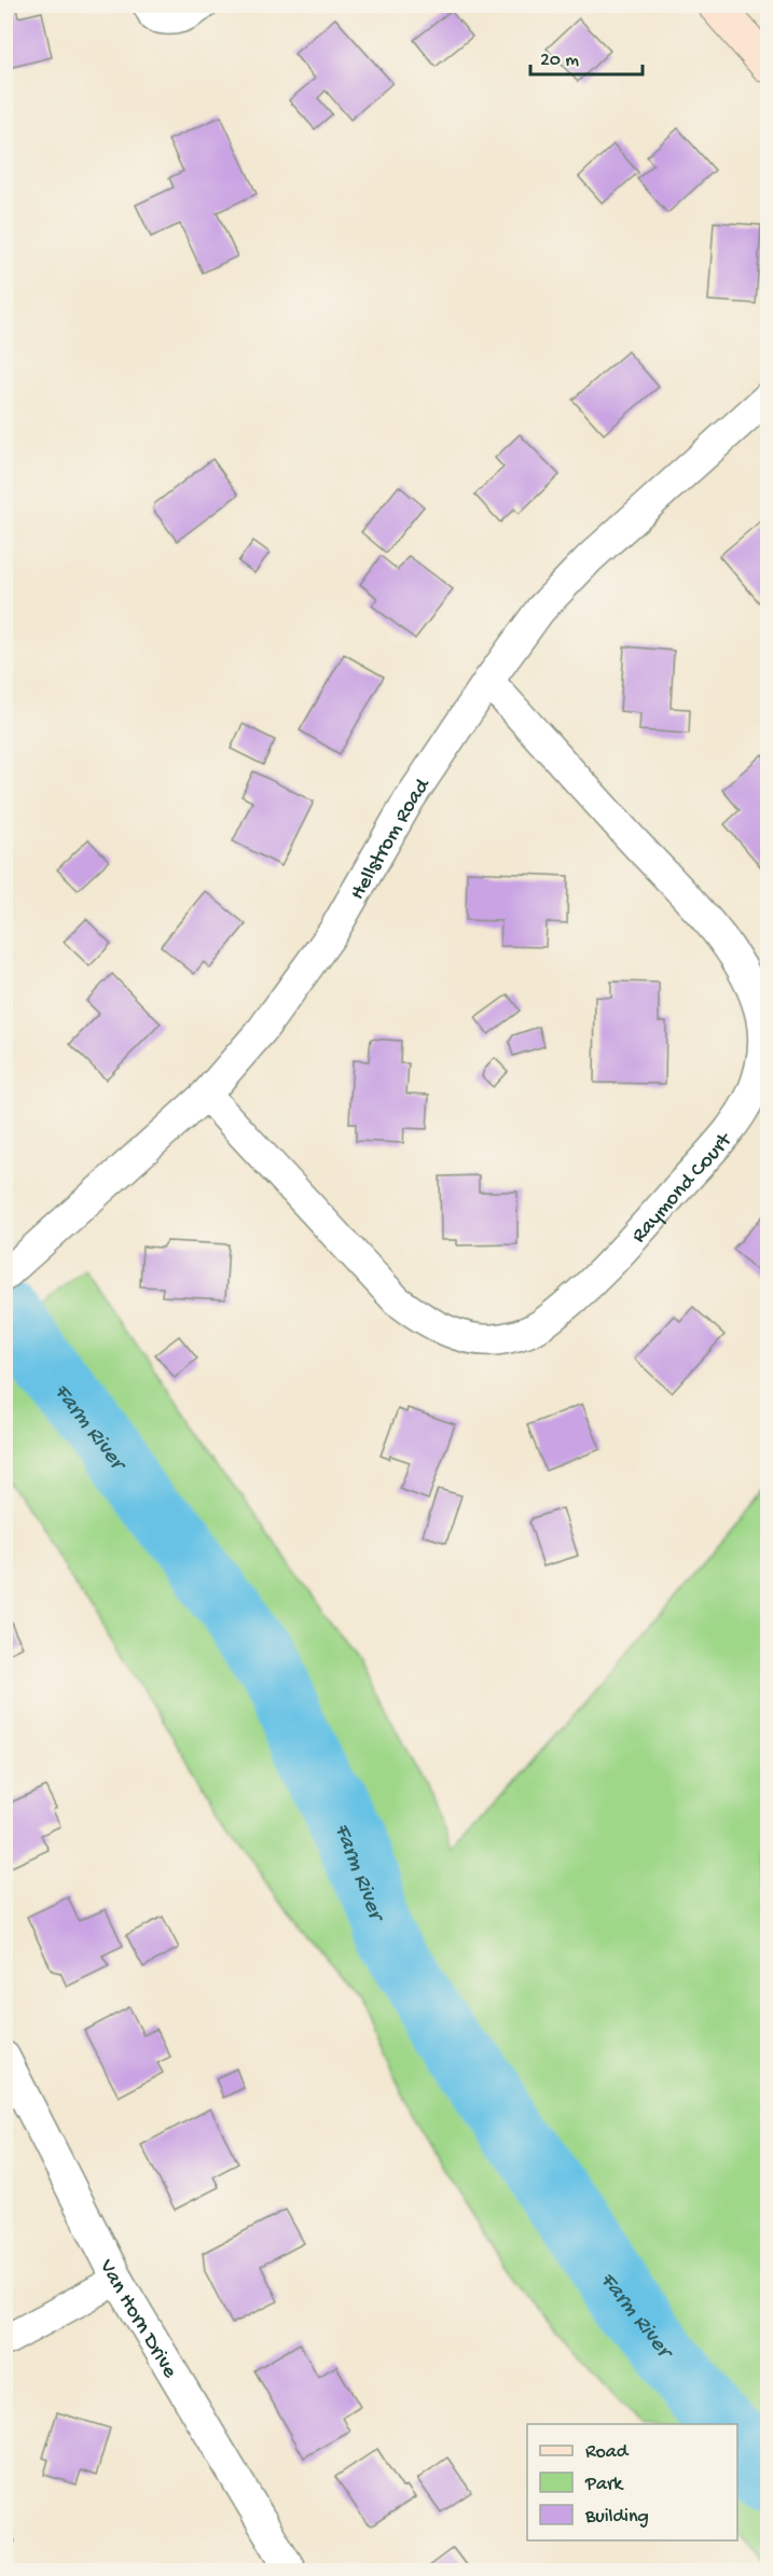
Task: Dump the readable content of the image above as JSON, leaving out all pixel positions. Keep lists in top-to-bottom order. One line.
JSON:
{"streets":{"street":["Hellstrom Road","Raymond Court","Van Horn Drive"]},"crossings":[["Hellstrom Road","Raymond Court"]],"water":["Farm River"],"legend":["Road","Park","Building"],"scale_bar":"20 m"}
